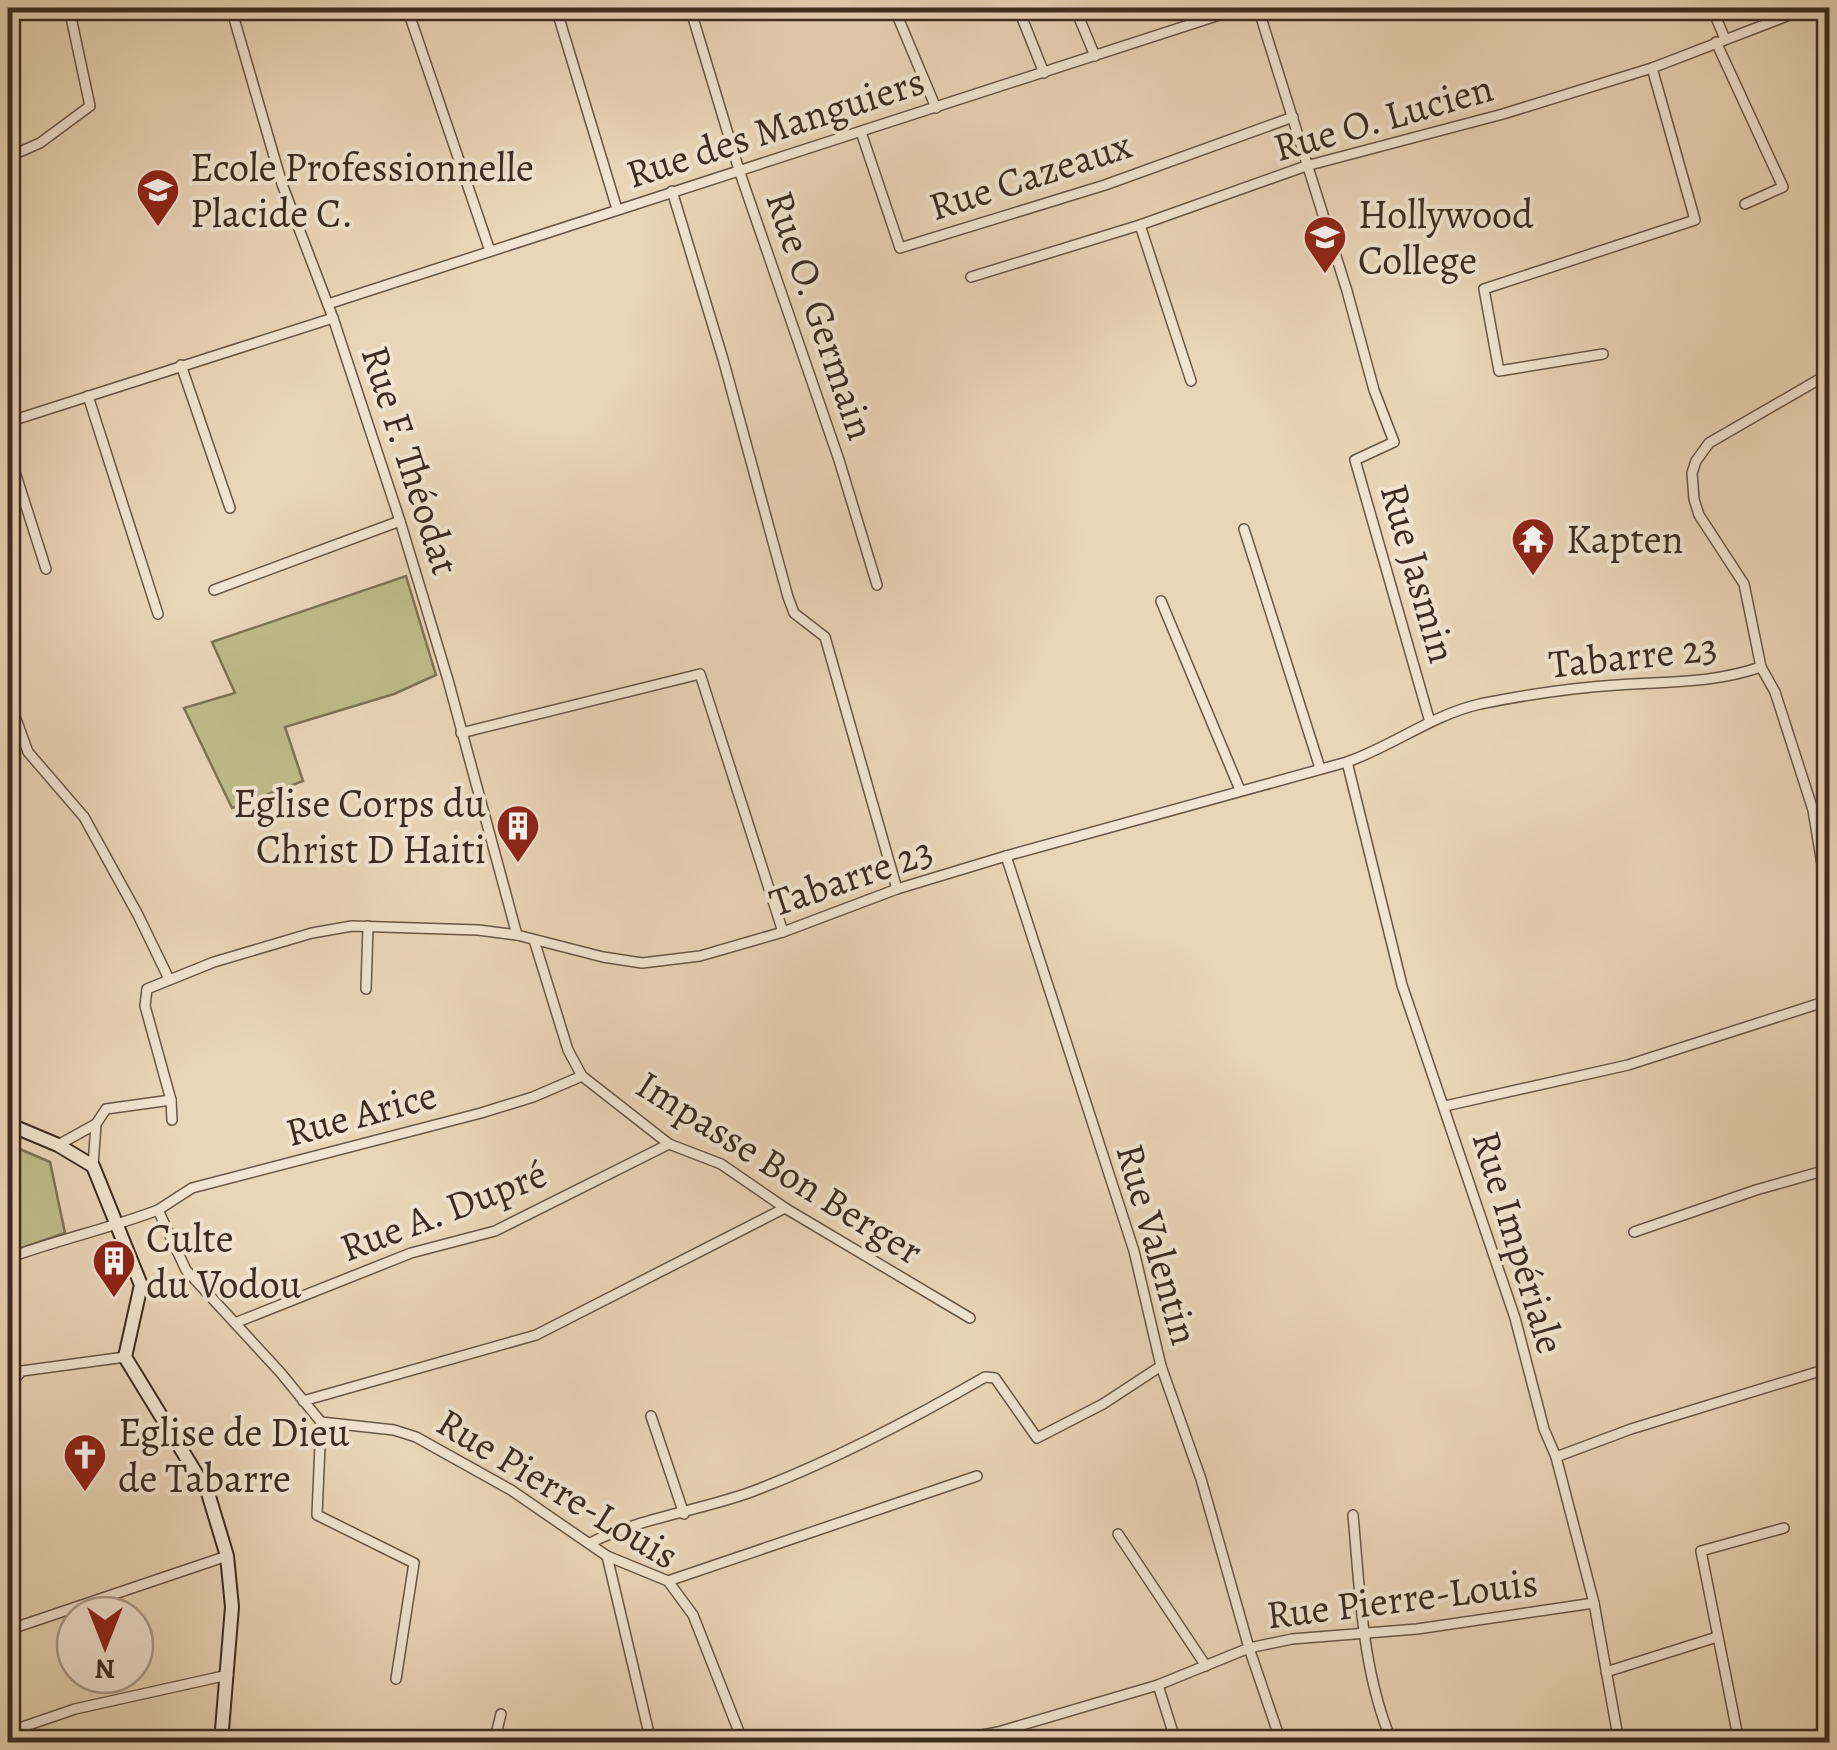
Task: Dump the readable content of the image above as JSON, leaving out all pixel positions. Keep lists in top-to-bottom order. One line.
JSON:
{"streets":{"street":["Rue O. Lucien","Rue des Manguiers","Rue Cazeaux","Rue O. Germain","Rue F. Théodat","Rue Jasmin","Tabarre 23","Rue Arice","Impasse Bon Berger","Rue A. Dupré","Rue Impériale","Rue Valentin","Rue Pierre-Louis"]},"crossings":[["Rue O. Lucien","Rue Jasmin"],["Rue des Manguiers","Rue Cazeaux"],["Rue des Manguiers","Rue O. Germain"],["Rue des Manguiers","Rue F. Théodat"],["Rue Cazeaux","Rue Jasmin"],["Rue F. Théodat","Tabarre 23"],["Rue Jasmin","Tabarre 23"],["Tabarre 23","Impasse Bon Berger"],["Tabarre 23","Rue Impériale"],["Tabarre 23","Rue Valentin"],["Rue Arice","Impasse Bon Berger"],["Impasse Bon Berger","Rue A. Dupré"],["Rue Impériale","Rue Pierre-Louis"],["Rue Valentin","Rue Pierre-Louis"]],"places":{"school or university":["Ecole Professionnelle Placide C.","Hollywood College"],"temple":["Kapten"],"building":["Eglise Corps du Christ D Haiti","Culte du Vodou"],"church":["Eglise de Dieu de Tabarre"]},"north":"bottom"}
